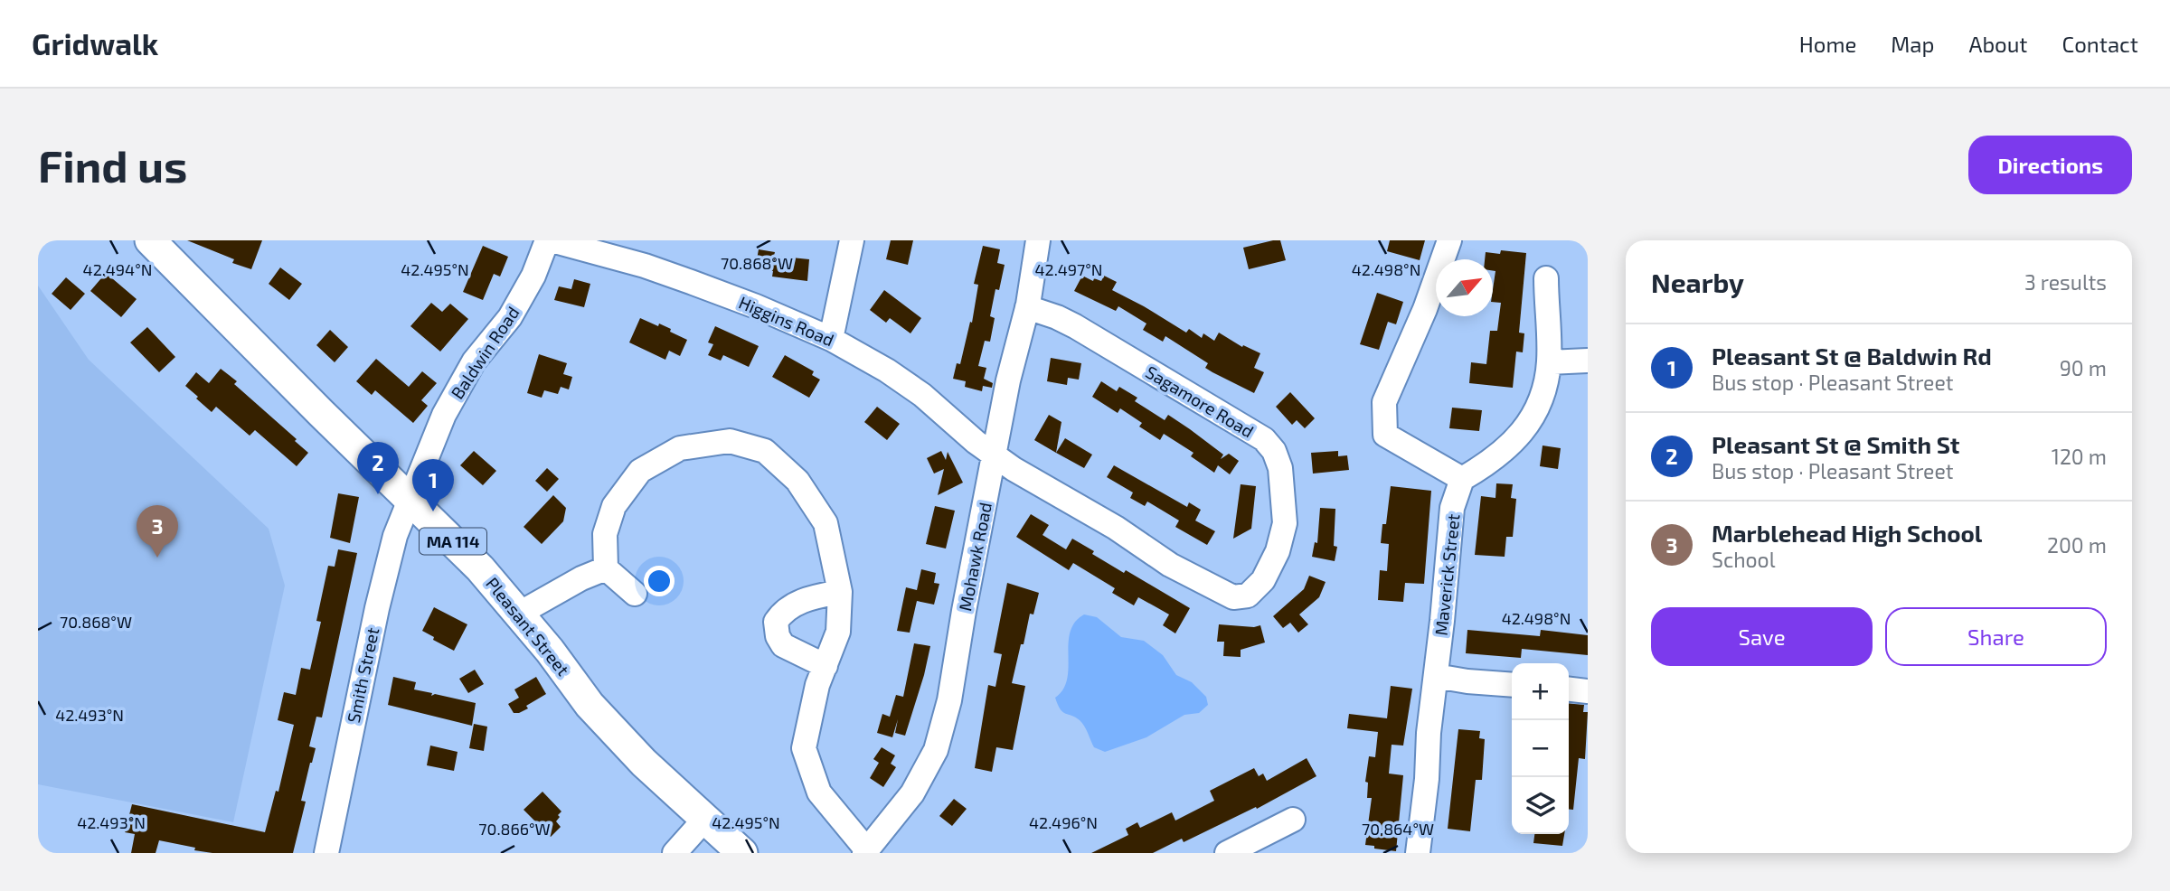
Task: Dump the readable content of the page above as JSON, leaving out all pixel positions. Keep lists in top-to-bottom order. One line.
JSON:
{"streets":{"main road":["MA 114","Pleasant Street"],"street":["Higgins Road","Baldwin Road","Sagamore Road","Mohawk Road","Maverick Street","Smith Street"]},"crossings":[["Higgins Road","Baldwin Road"],["Higgins Road","Sagamore Road"],["Higgins Road","Mohawk Road"],["Baldwin Road","Pleasant Street"],["Baldwin Road","Smith Street"],["Sagamore Road","Mohawk Road"],["Pleasant Street","Smith Street"]],"north":"top right","page":{"header":"Gridwalk","nav":["Home","Map","About","Contact"],"buttons":["Directions",["Save","Share"]],"title":"Find us","heading":["Nearby","3 results"],"list":[{"mark":"1","name":"Pleasant St @ Baldwin Rd","note":"Bus stop · Pleasant Street","value":"90 m"},{"mark":"2","name":"Pleasant St @ Smith St","note":"Bus stop · Pleasant Street","value":"120 m"},{"mark":"3","name":"Marblehead High School","note":"School","value":"200 m"}],"pins":["2","1","3"],"map_buttons":["+","−"]},"coordinates":["70.868°W","42.494°N","42.495°N","42.497°N","42.498°N","42.493°N","42.496°N","70.866°W","70.864°W"]}
